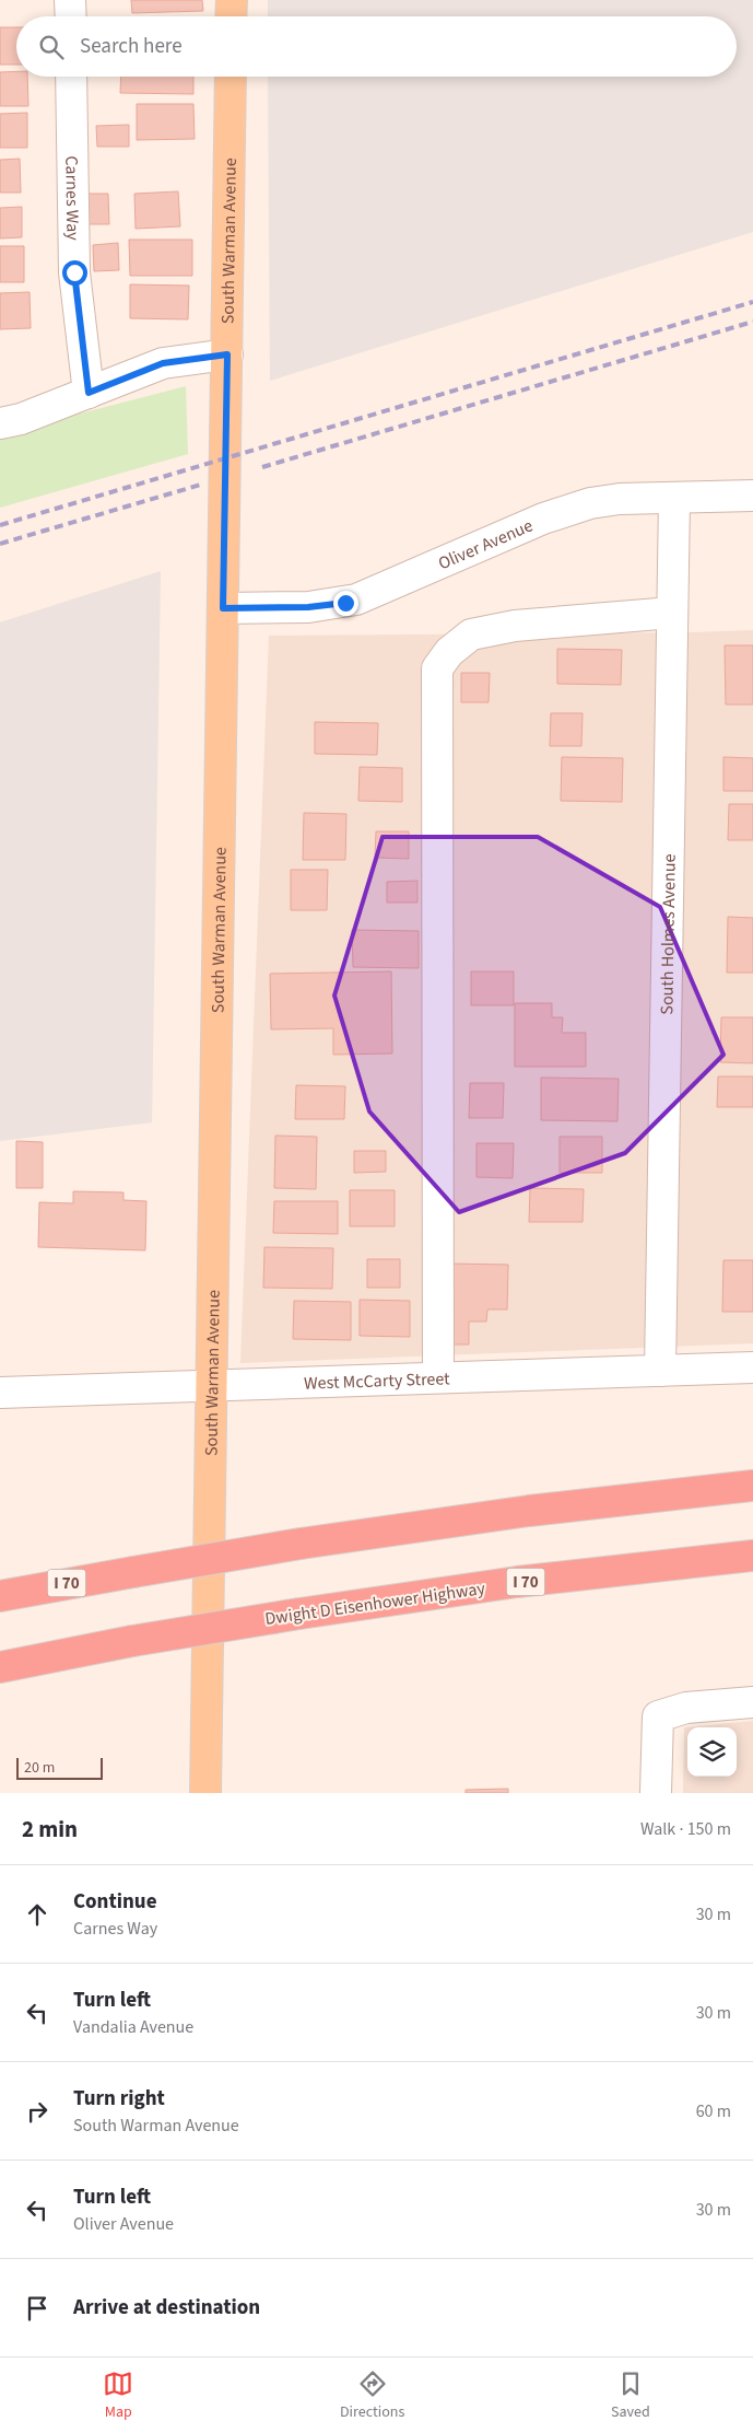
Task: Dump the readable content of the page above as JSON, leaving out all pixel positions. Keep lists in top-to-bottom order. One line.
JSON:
{"streets":{"highway":["I 70","Dwight D Eisenhower Highway"],"main road":["South Warman Avenue"],"street":["Carnes Way","Oliver Avenue","South Holmes Avenue","West McCarty Street"]},"crossings":[["South Warman Avenue","Oliver Avenue"],["South Warman Avenue","West McCarty Street"],["Oliver Avenue","South Holmes Avenue"],["South Holmes Avenue","West McCarty Street"]],"scale_bar":"20 m","page":{"search":"Search here","scale":"20 m","heading":["2 min","Walk · 150 m"],"list":[["Continue","Carnes Way","30 m"],["Turn left","Vandalia Avenue","30 m"],["Turn right","South Warman Avenue","60 m"],["Turn left","Oliver Avenue","30 m"],"Arrive at destination"],"nav":["Map","Directions","Saved"]}}
